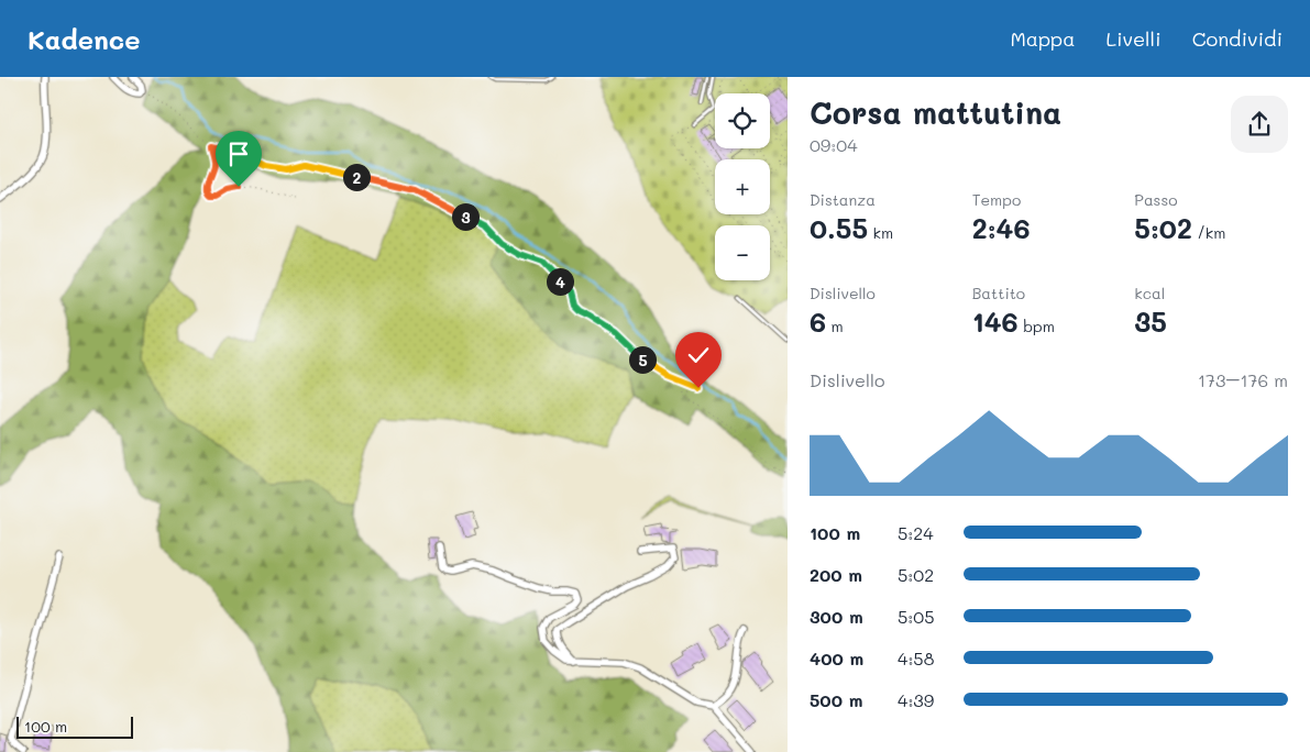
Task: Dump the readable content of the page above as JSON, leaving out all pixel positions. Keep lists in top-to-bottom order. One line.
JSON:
{"scale_bar":"100 m","page":{"header":"Kadence","nav":["Mappa","Livelli","Condividi"],"heading":["Corsa mattutina","09:04"],"map_buttons":["+","−"],"pins":["2","3","4","5"],"stats":[["Distanza","0.55 km"],["Tempo","2:46"],["Passo","5:02 /km"],["Dislivello","6 m"],["Battito","146 bpm"],["kcal","35"]],"chart":["Dislivello","173–176 m"],"list":[{"name":"100 m","note":"5:24"},{"name":"200 m","note":"5:02"},{"name":"300 m","note":"5:05"},{"name":"400 m","note":"4:58"},{"name":"500 m","note":"4:39"}],"scale":"100 m"}}
